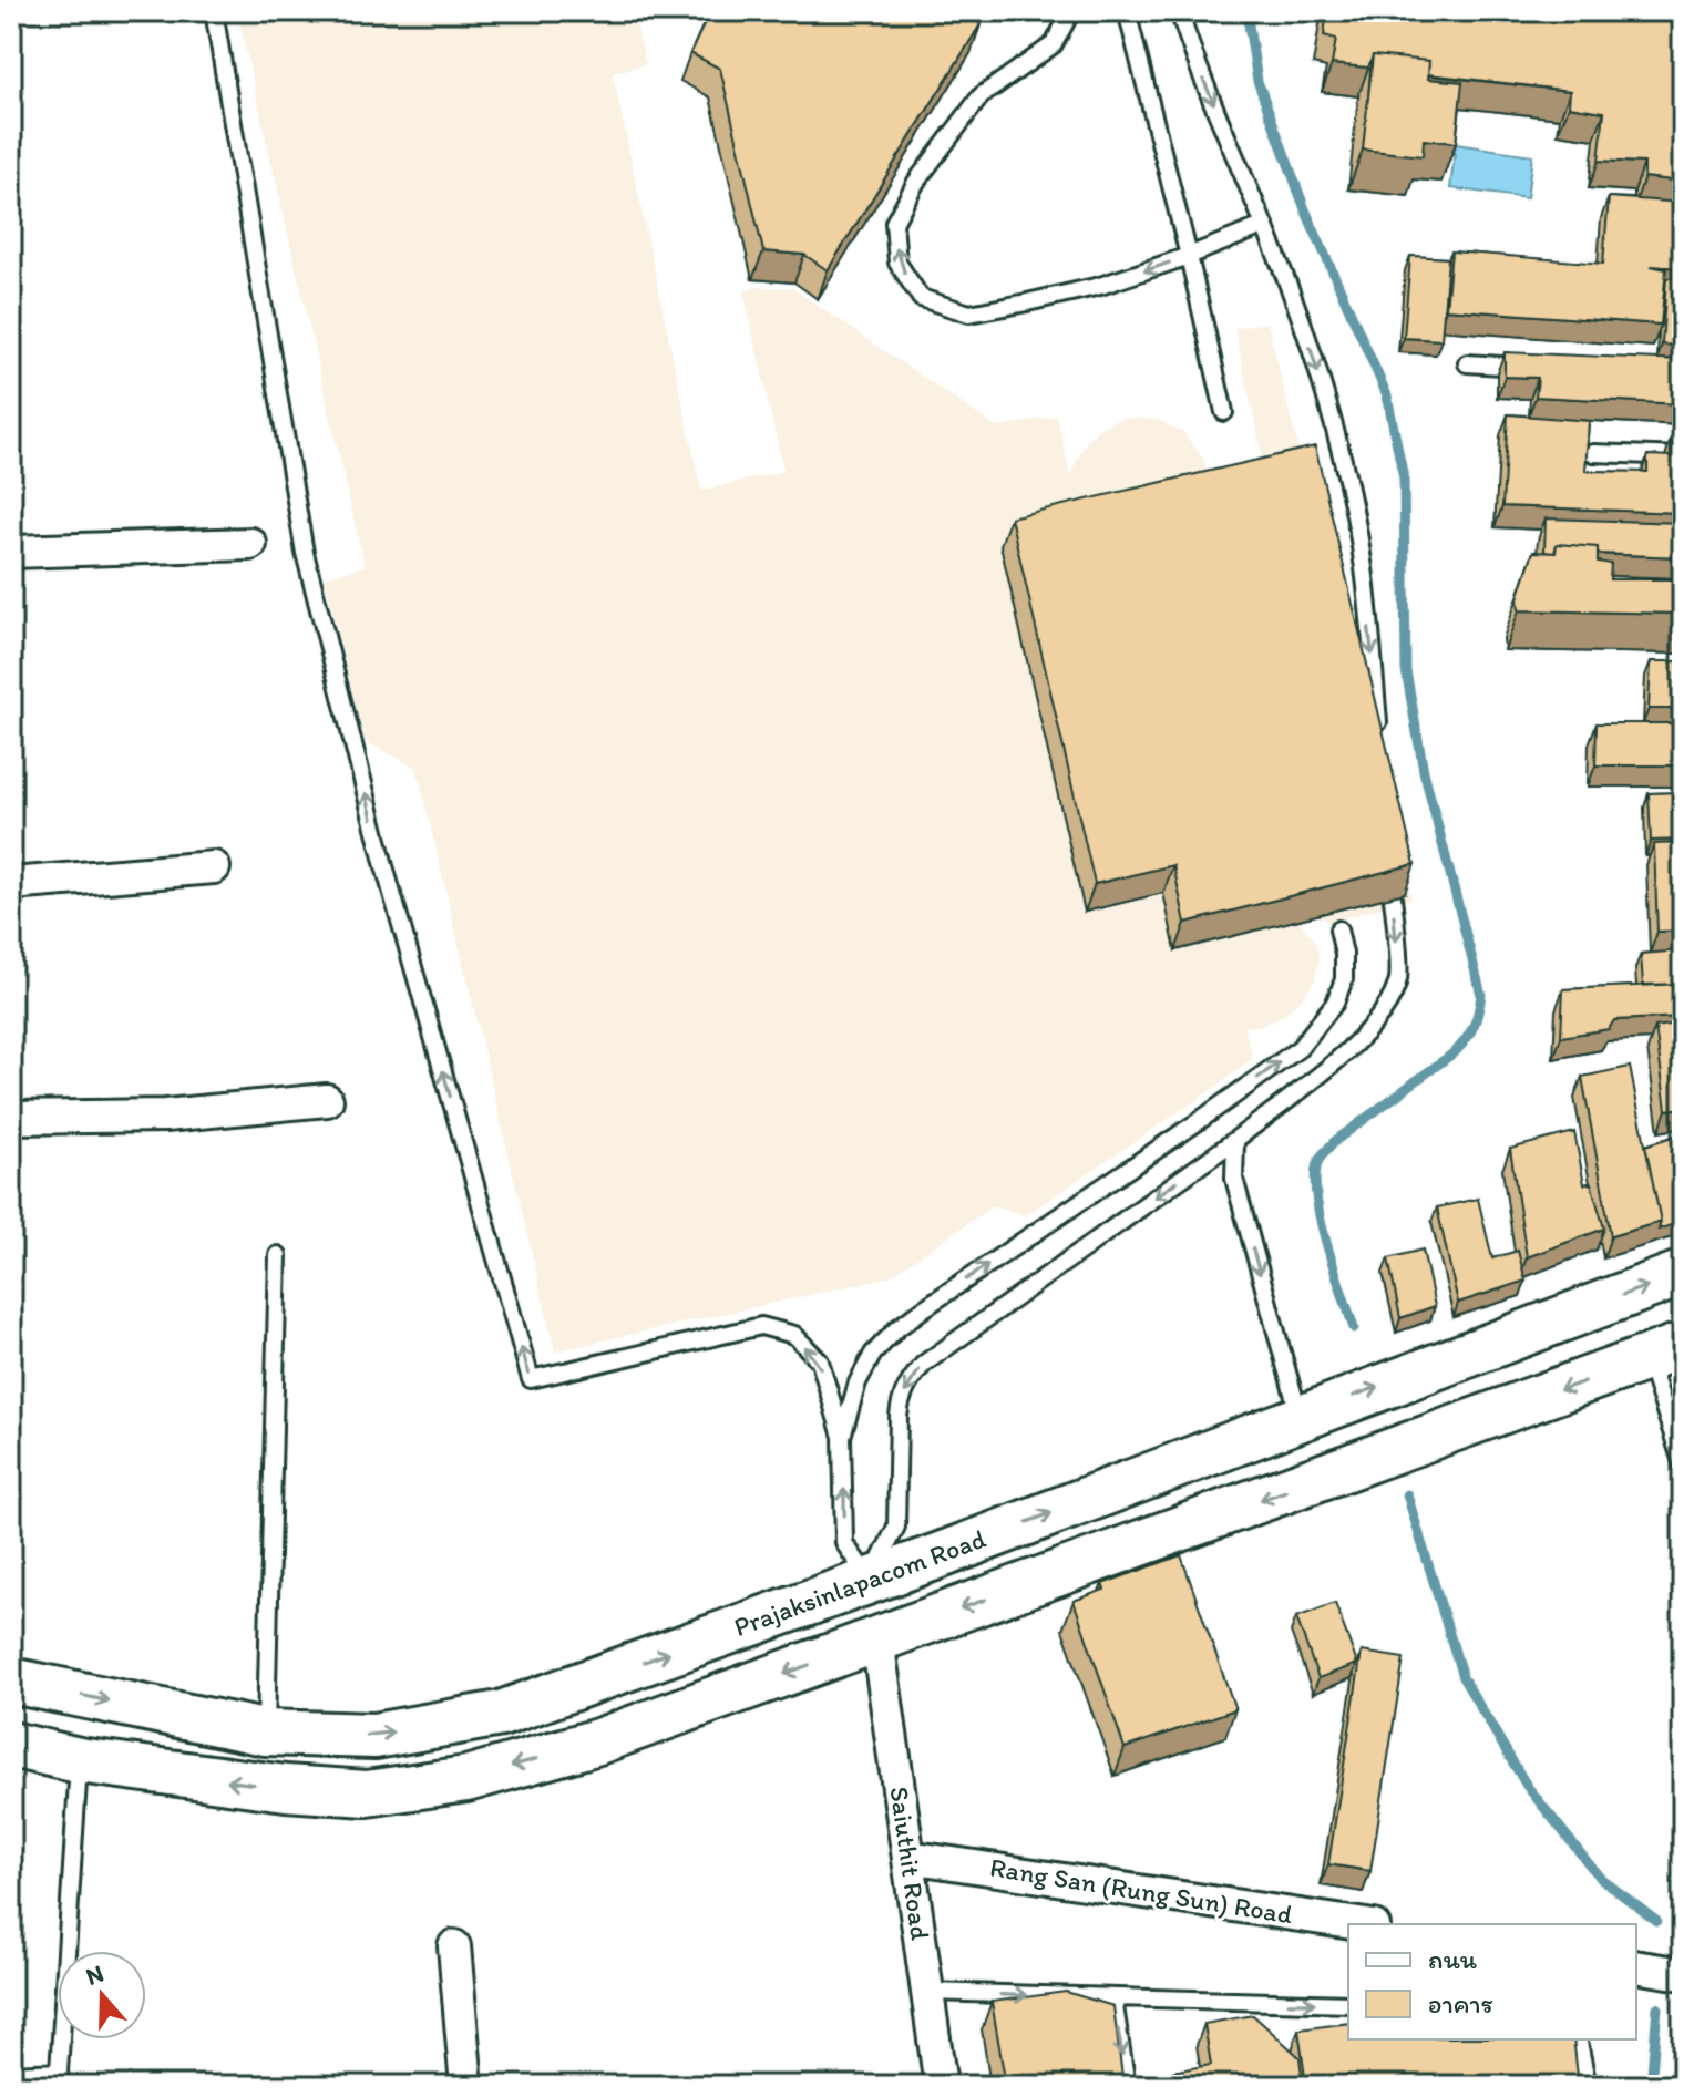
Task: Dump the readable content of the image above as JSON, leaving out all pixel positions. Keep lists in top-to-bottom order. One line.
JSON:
{"streets":{"street":["Prajaksinlapacom Road","Saiuthit Road","Rang San (Rung Sun) Road"]},"crossings":[["Saiuthit Road","Rang San (Rung Sun) Road"]],"legend":["ถนน","อาคาร"],"north":"top"}
